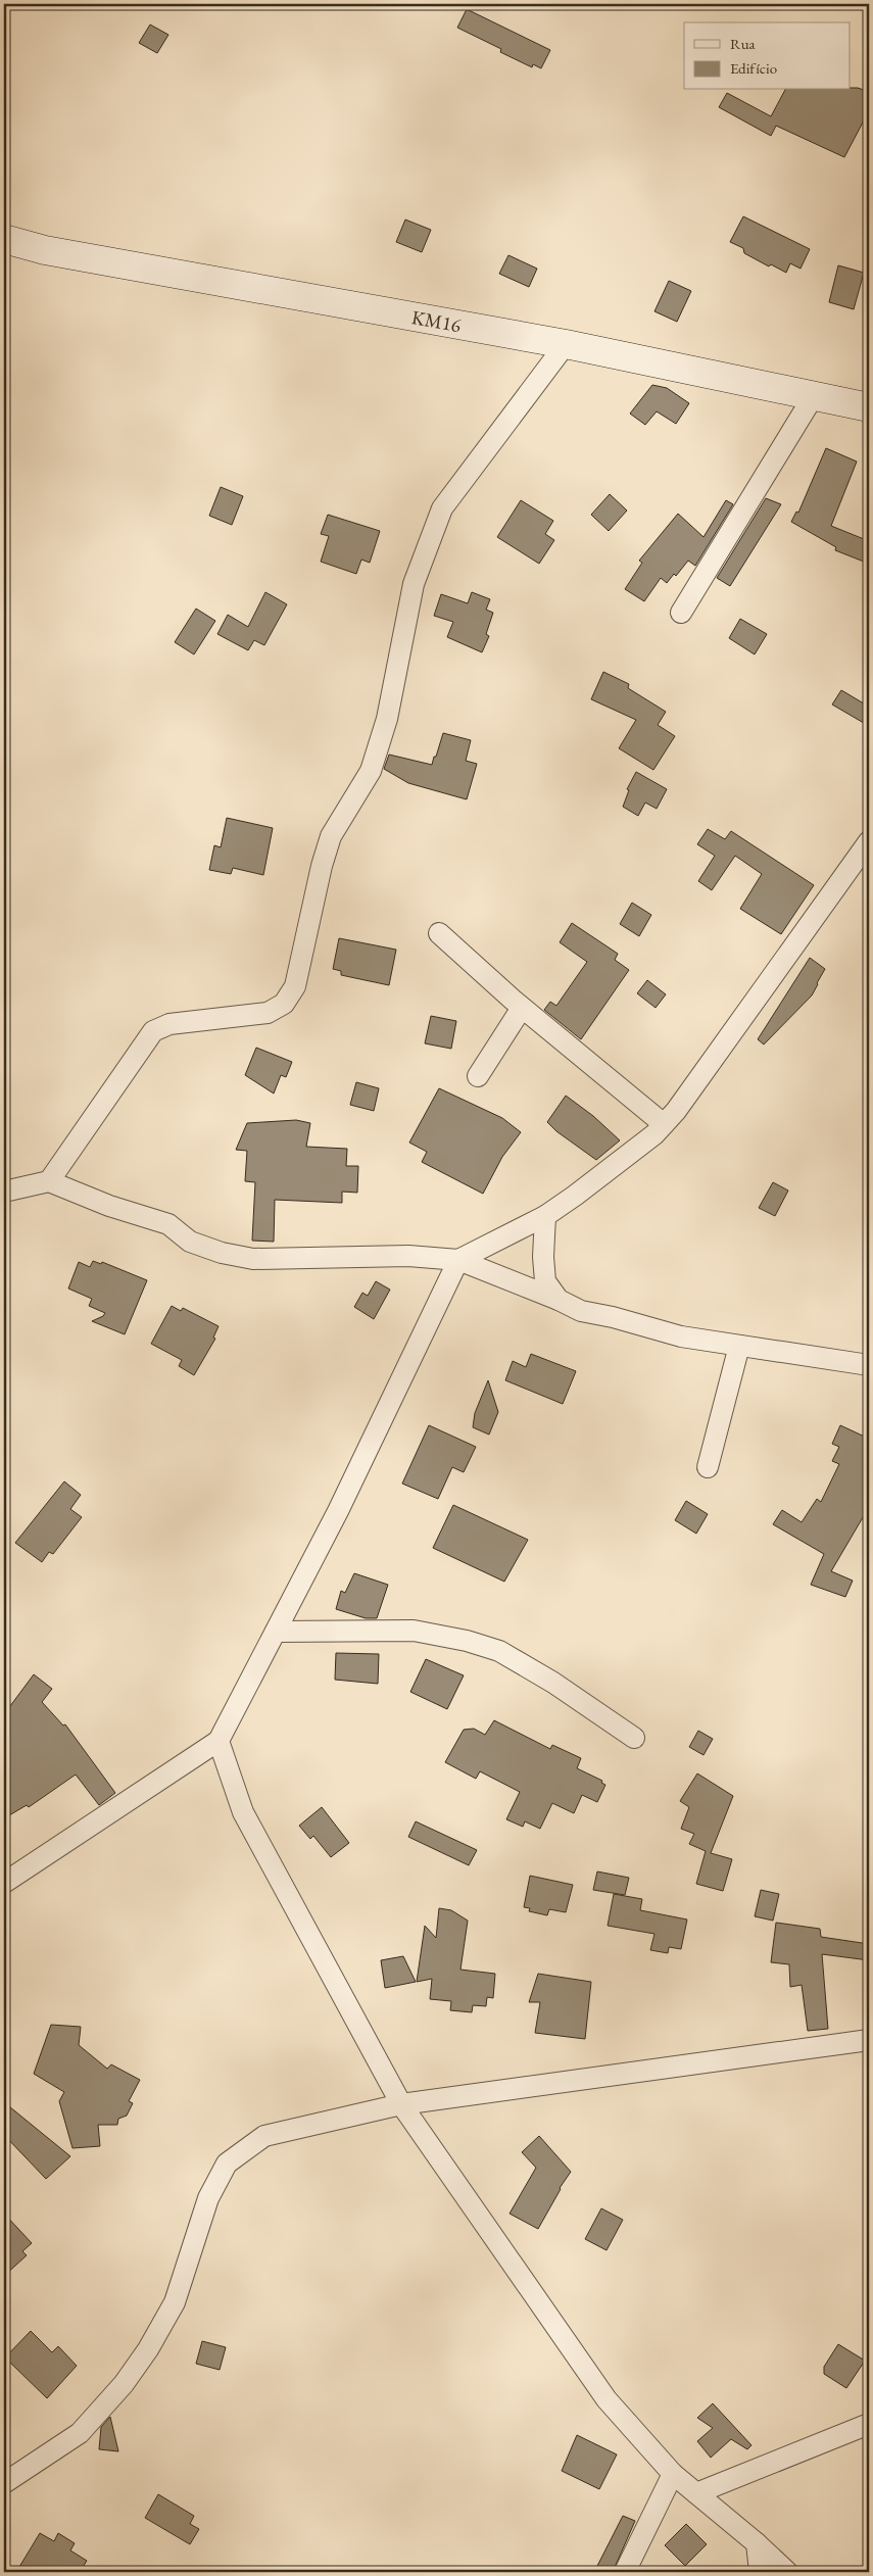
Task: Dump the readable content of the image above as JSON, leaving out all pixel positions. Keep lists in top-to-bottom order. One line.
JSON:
{"streets":{"street":["KM16"]},"legend":["Rua","Edifício"]}
